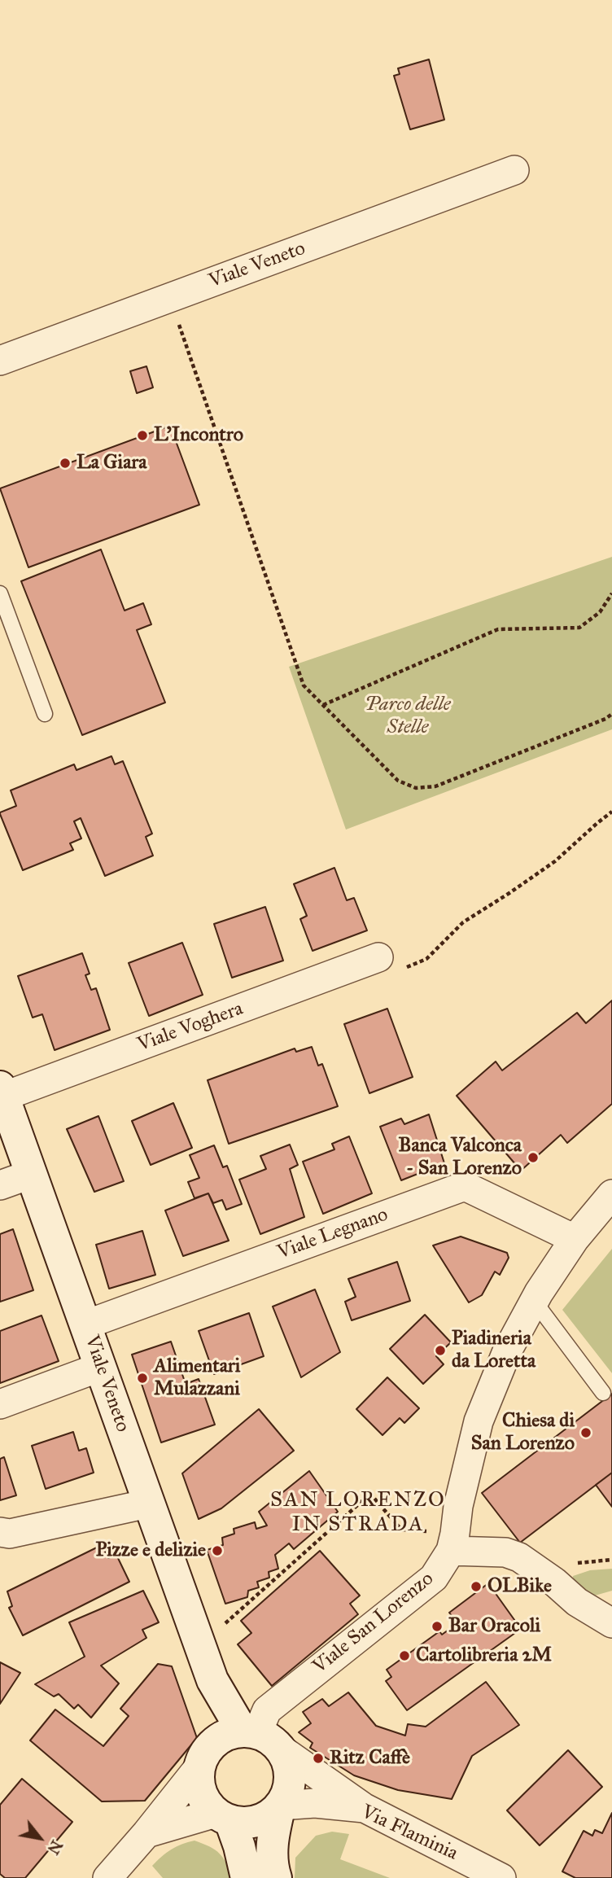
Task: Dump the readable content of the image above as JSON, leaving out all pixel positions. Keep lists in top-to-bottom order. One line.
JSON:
{"streets":{"main road":["Viale Veneto"],"street":["Viale Voghera","Viale Legnano","Viale San Lorenzo","Via Flaminia"]},"crossings":[["Viale Veneto","Viale Voghera"],["Viale Veneto","Viale Legnano"],["Viale Veneto","Viale San Lorenzo"],["Viale Veneto","Via Flaminia"],["Viale Legnano","Viale San Lorenzo"],["Viale San Lorenzo","Via Flaminia"]],"districts":["SAN LORENZO IN STRADA"],"parks":["Parco delle Stelle"],"places":["L'Incontro","La Giara","Banca Valconca - San Lorenzo","Piadineria da Loretta","Alimentari Mulazzani","Chiesa di San Lorenzo","Pizze e delizie","OLBike","Bar Oracoli","Cartolibreria 2M","Ritz Caffè"],"north":"bottom right"}
